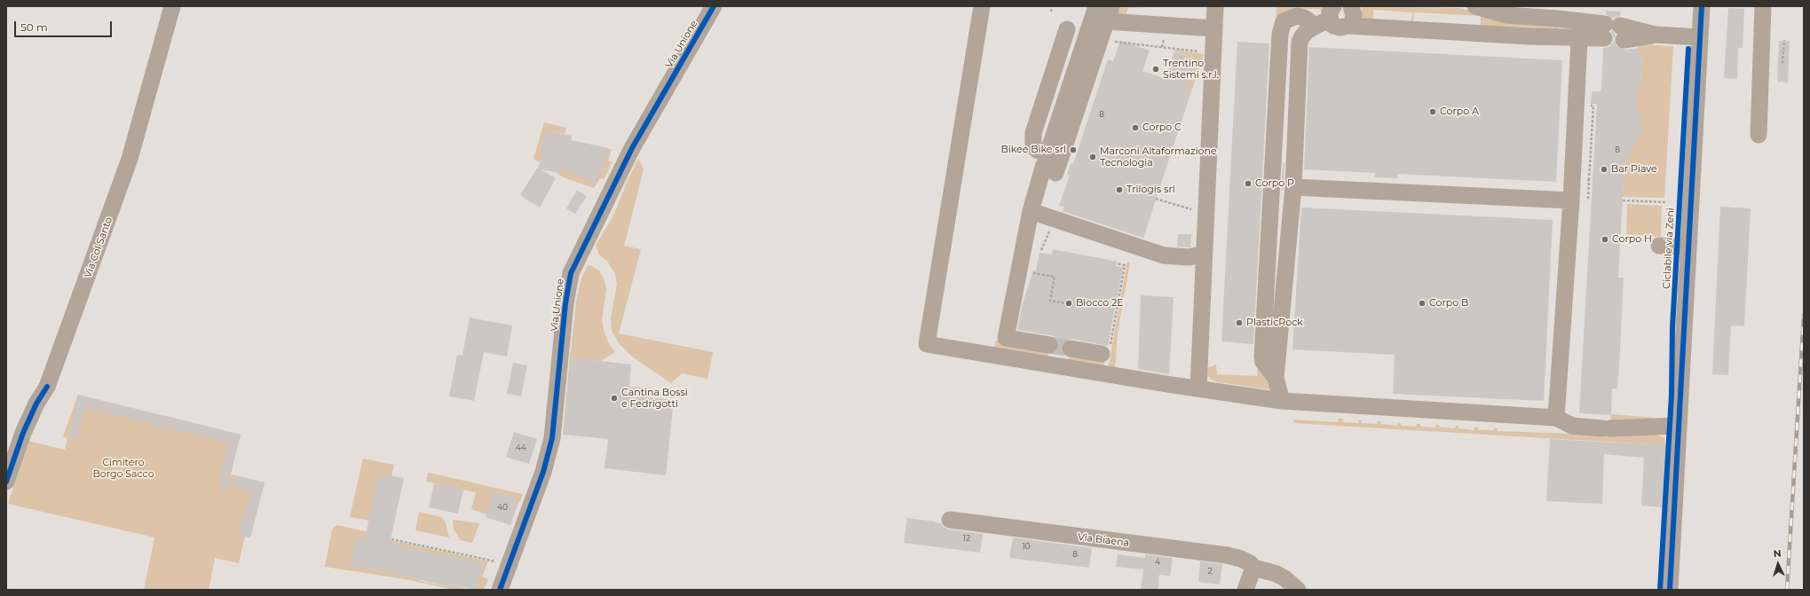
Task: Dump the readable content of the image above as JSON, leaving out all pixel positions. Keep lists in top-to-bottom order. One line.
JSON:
{"streets":{"street":["Via Unione","Via Col Santo","Via Biaena"],"cycle path":["Ciclabile via Zeni"]},"parks":["Cimitero Borgo Sacco"],"places":["Trentino Sistemi s.r.l.","Corpo A","Corpo C","Bikee Bike srl","Marconi Altaformazione Tecnologia","Bar Piave","Corpo P","Trilogis srl","Corpo H","Blocco 2E","Corpo B","PlasticRock","Cantina Bossi e Fedrigotti"],"house_numbers":["8","8","44","40","12","10","8","4","2"],"scale_bar":"50 m","north":"top"}
